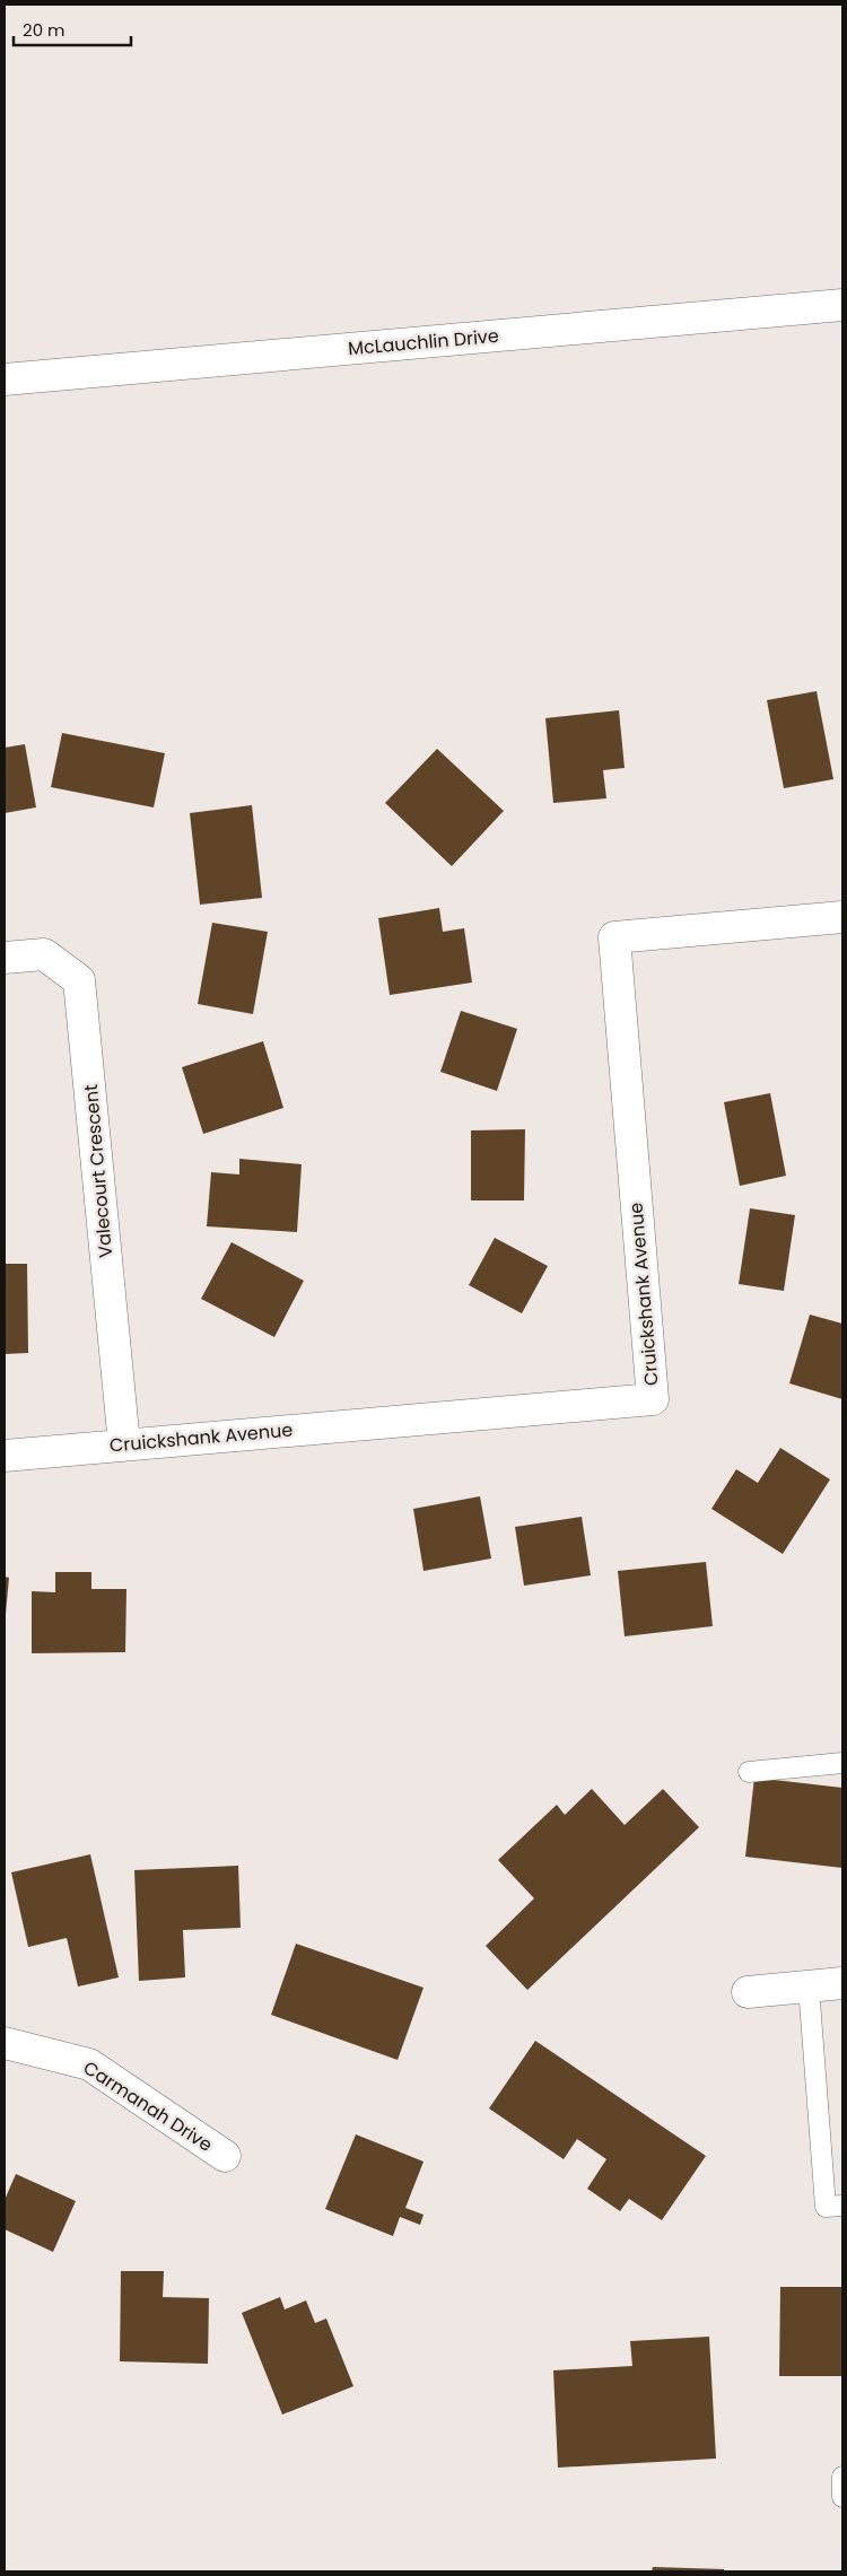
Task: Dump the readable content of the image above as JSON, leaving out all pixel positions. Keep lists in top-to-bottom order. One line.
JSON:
{"streets":{"street":["McLauchlin Drive","Valecourt Crescent","Cruickshank Avenue","Carmanah Drive"]},"crossings":[["Valecourt Crescent","Cruickshank Avenue"]],"scale_bar":"20 m"}
